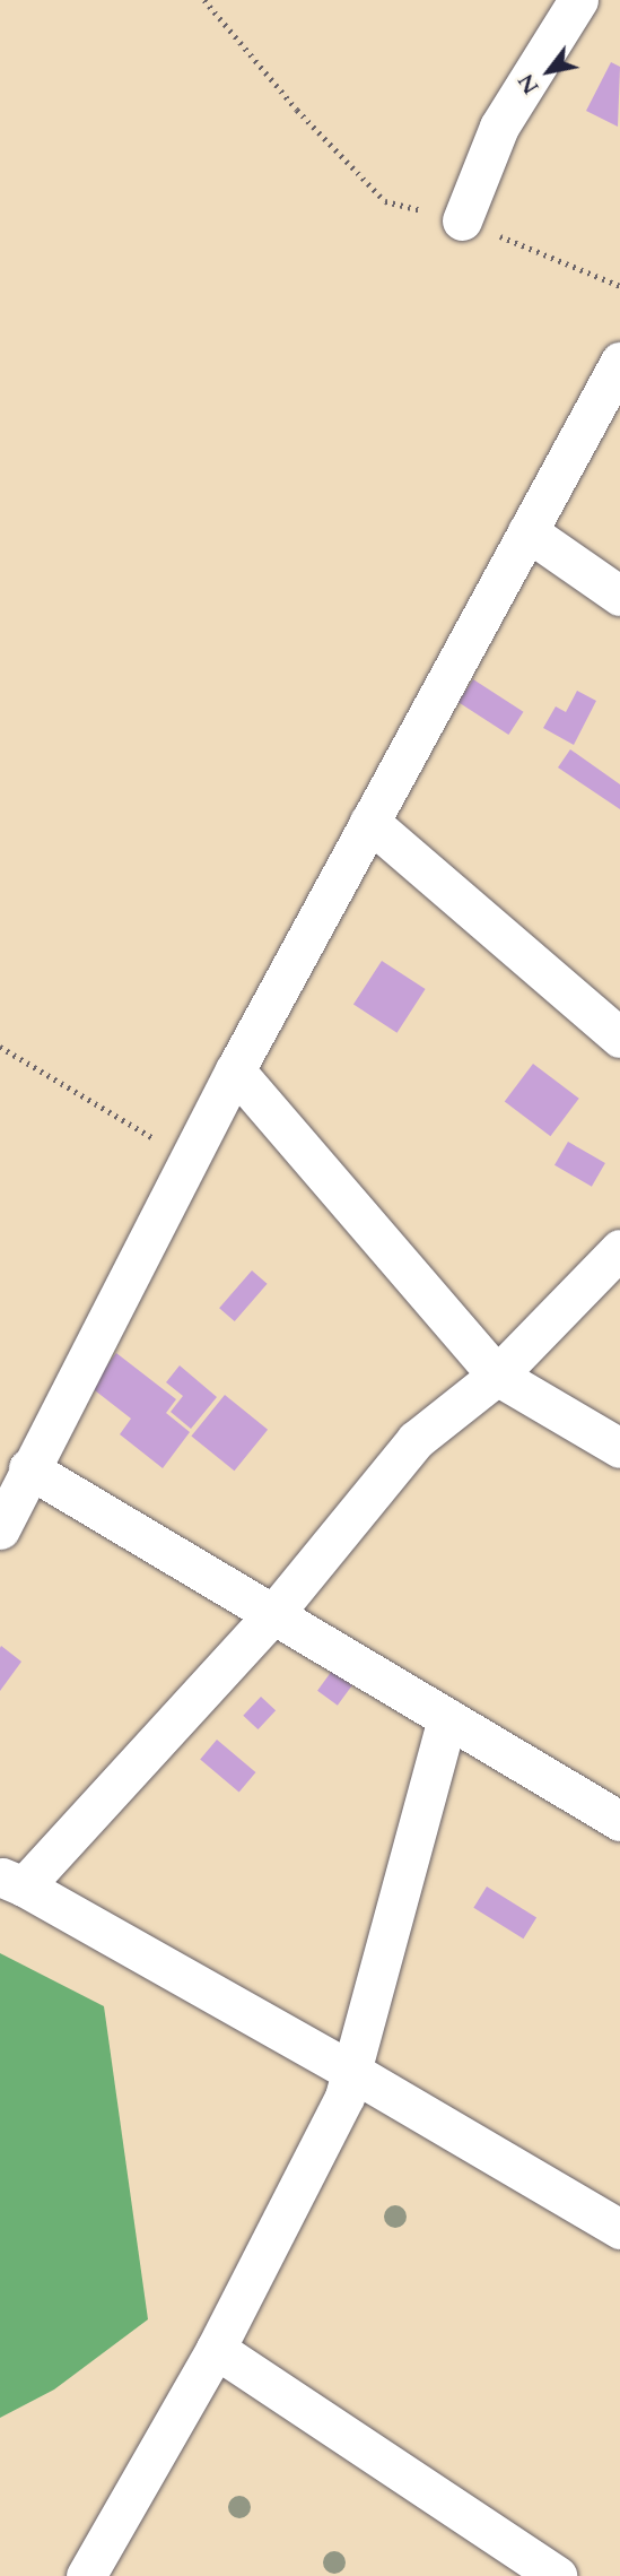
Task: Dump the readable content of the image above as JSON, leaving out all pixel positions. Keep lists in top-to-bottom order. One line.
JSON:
{"north":"bottom left"}
